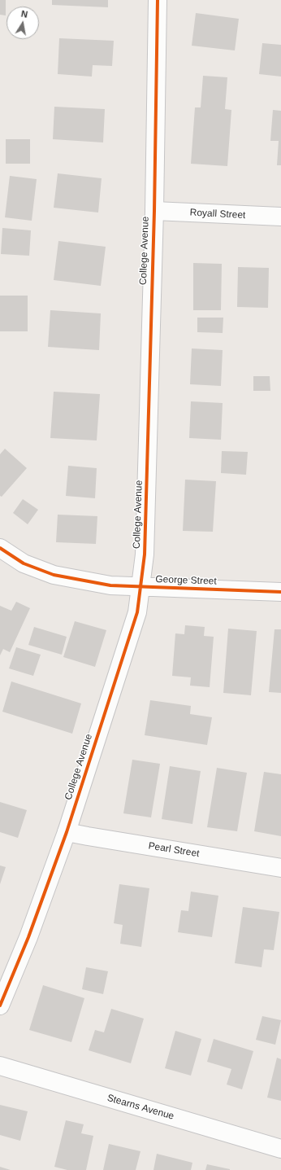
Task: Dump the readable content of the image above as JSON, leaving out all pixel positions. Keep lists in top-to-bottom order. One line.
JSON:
{"streets":{"street":["Royall Street","College Avenue","George Street","Pearl Street","Stearns Avenue"]},"crossings":[["Royall Street","College Avenue"],["College Avenue","George Street"],["College Avenue","Pearl Street"]],"north":"top"}
